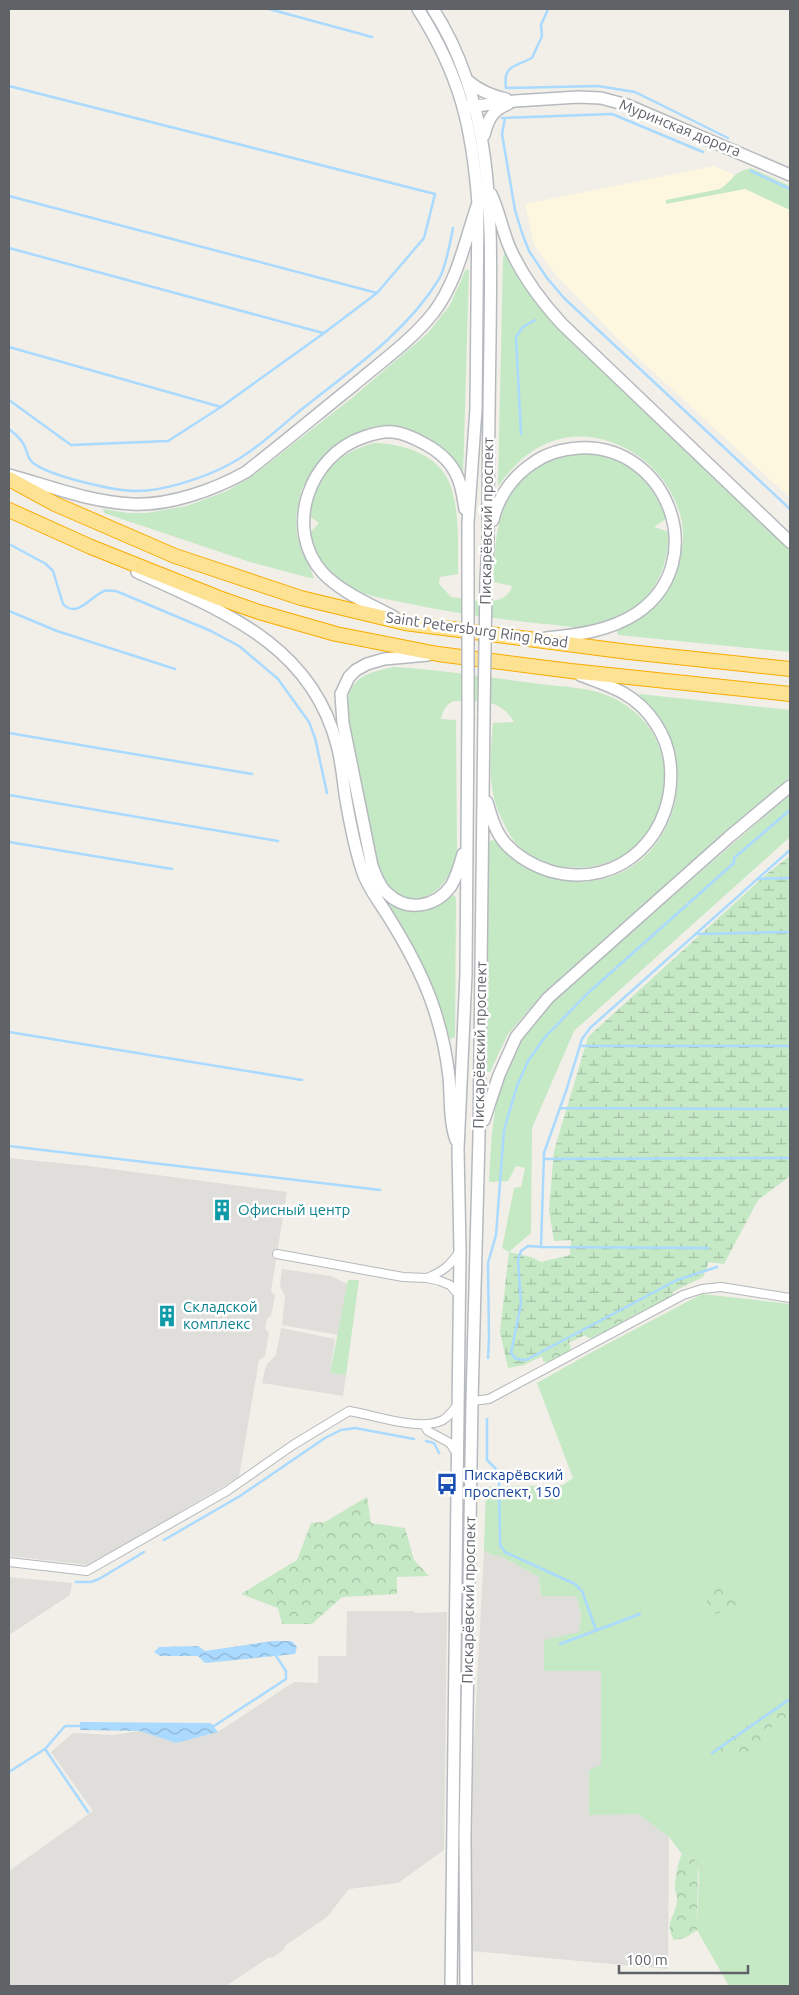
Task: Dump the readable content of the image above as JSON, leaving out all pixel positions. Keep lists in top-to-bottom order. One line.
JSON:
{"streets":{"highway":["Saint Petersburg Ring Road"],"main road":["Муринская дорога","Пискарёвский проспект"]},"crossings":[["Муринская дорога","Пискарёвский проспект"]],"places":{"building":["Офисный центр","Складской комплекс"],"bus stop":["Пискарёвский проспект, 150"]},"scale_bar":"100 m"}
